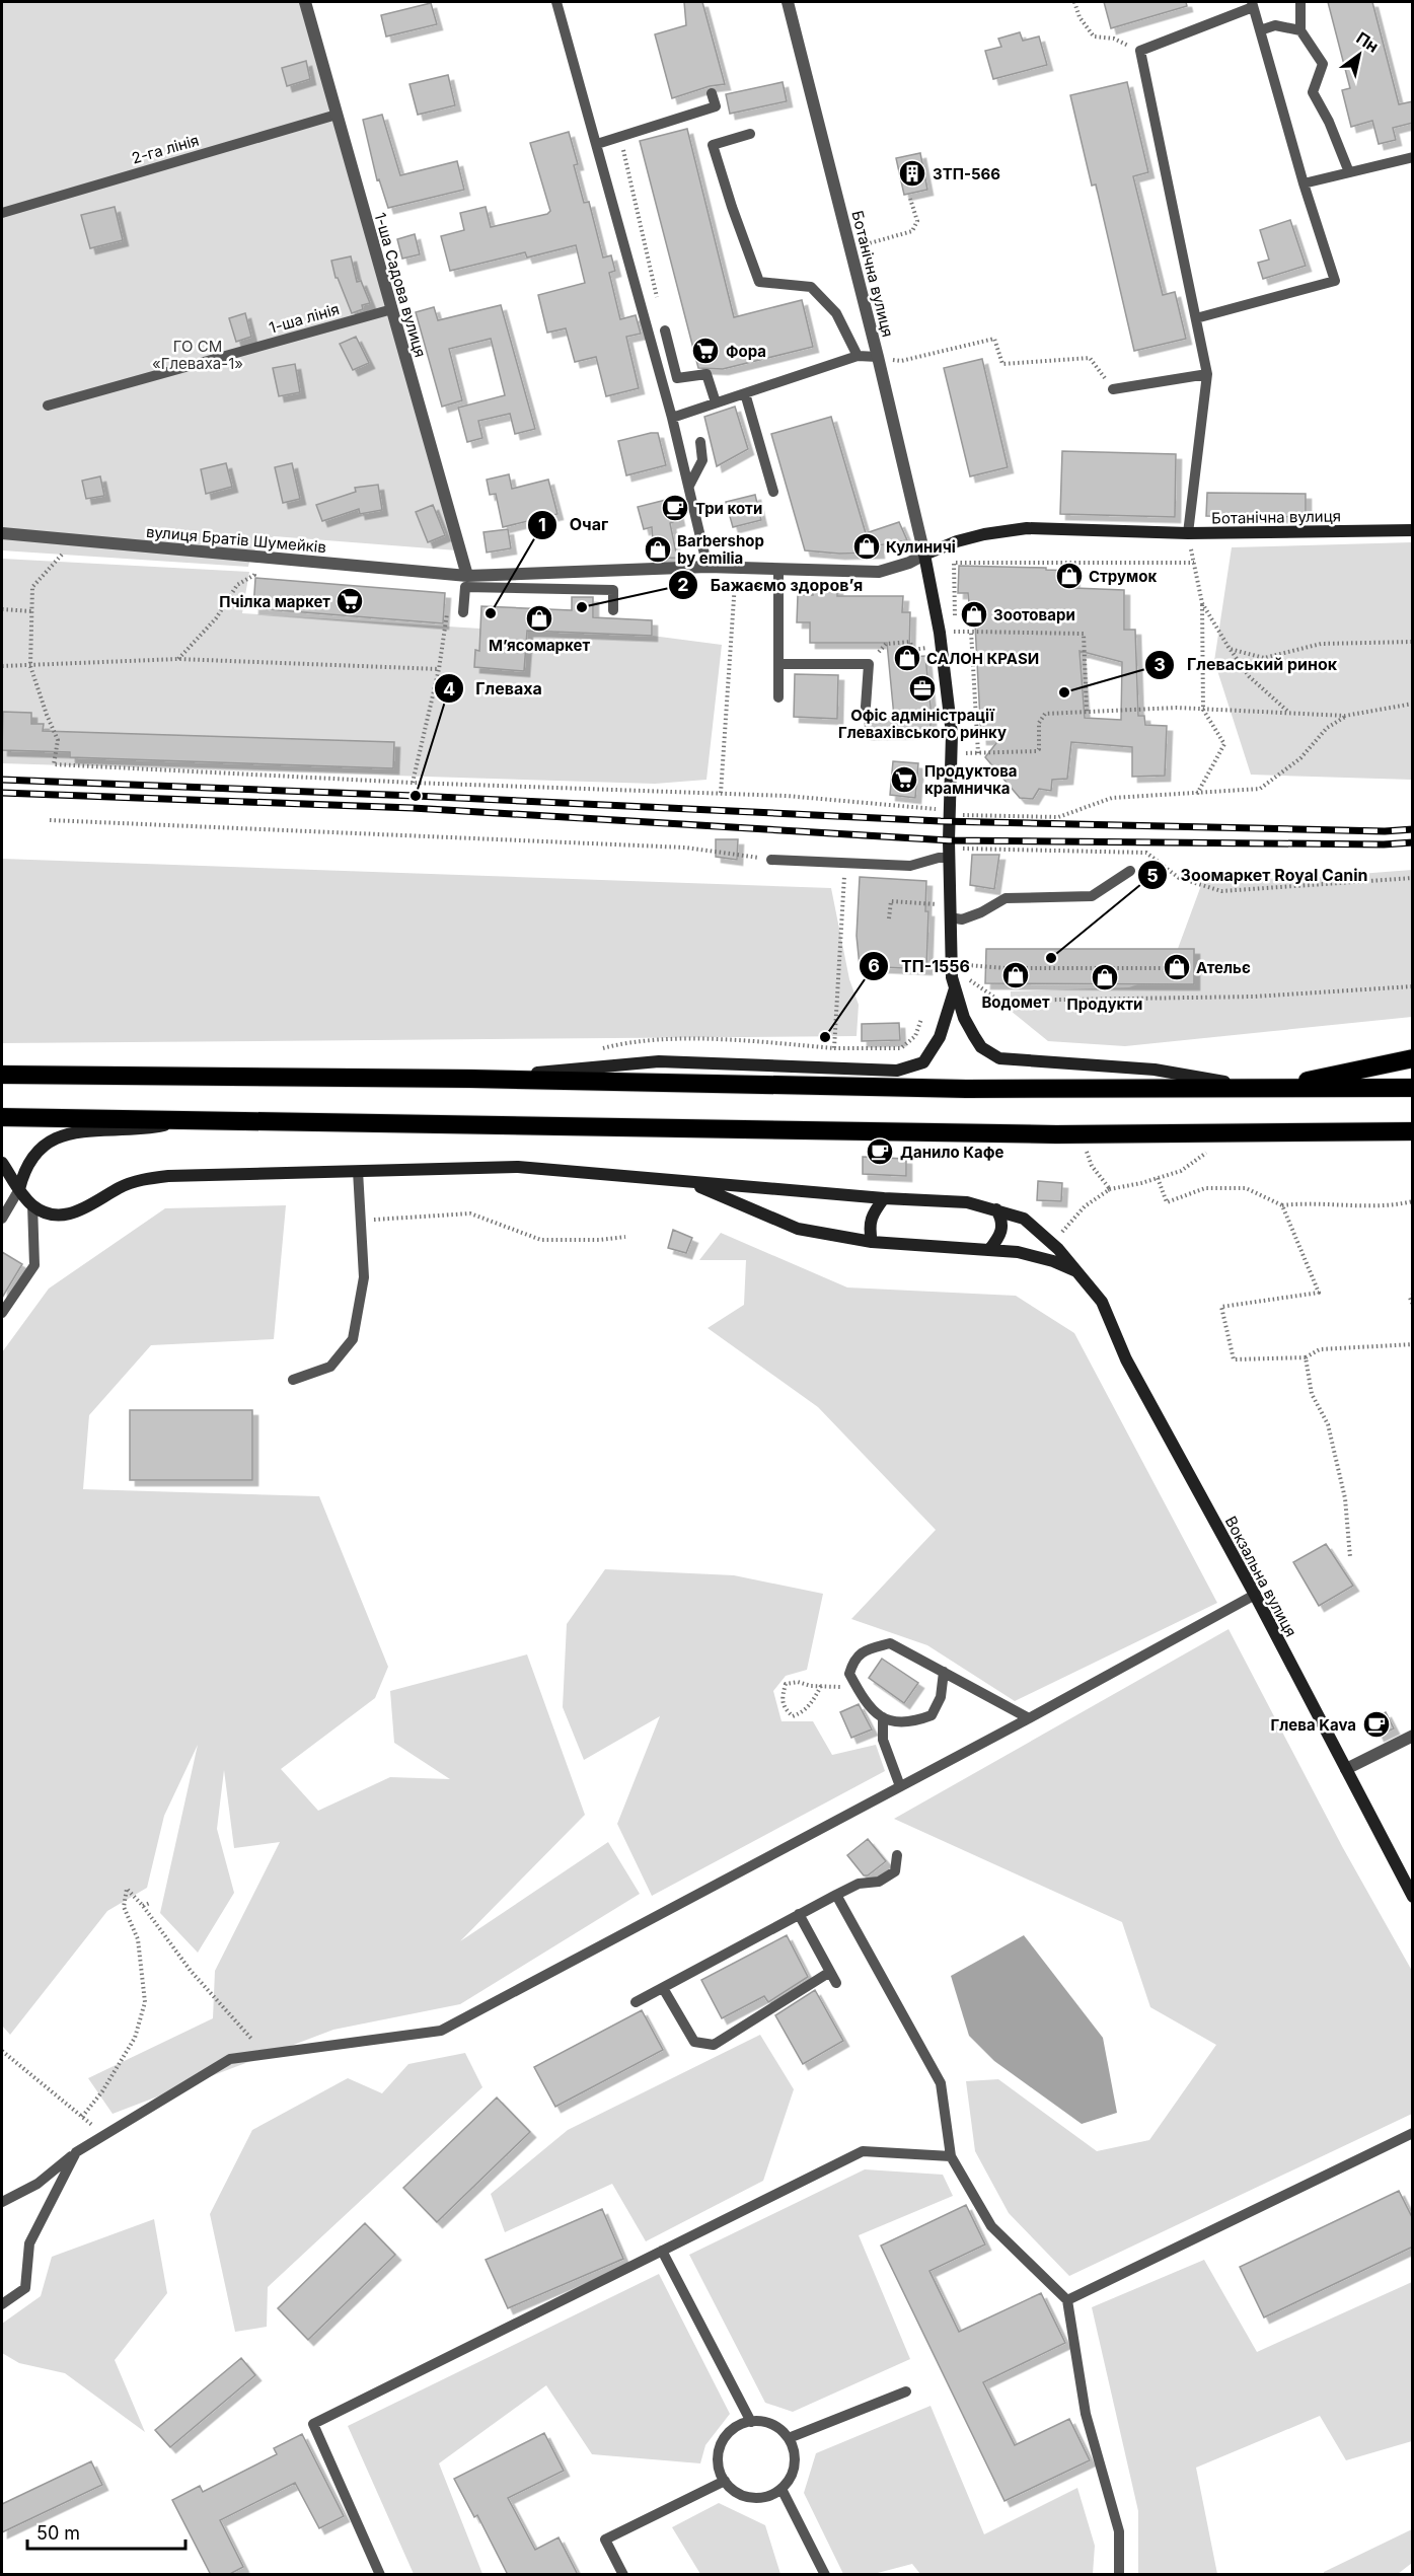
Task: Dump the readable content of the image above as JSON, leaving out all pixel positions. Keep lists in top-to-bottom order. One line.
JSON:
{"streets":{"street":["Ботанічна вулиця","1-ша Садова вулиця","вулиця Братів Шумейків","Вокзальна вулиця"],"lane":["2-га лінія","1-ша лінія"]},"crossings":[["2-га лінія","1-ша Садова вулиця"],["Ботанічна вулиця","1-ша Садова вулиця"],["Ботанічна вулиця","вулиця Братів Шумейків"],["1-ша Садова вулиця","1-ша лінія"],["1-ша Садова вулиця","вулиця Братів Шумейків"]],"parks":["ГО СМ «Глеваха-1»"],"places":{"building":["ЗТП-566"],"supermarket":["Фора","Пчілка маркет","Продуктова крамничка"],"cafe":["Три коти","Данило Кафе","Глева Kava"],"shop":["Кулиничі","Barbershop by emilia","Струмок","Зоотовари","Мʼясомаркет","САЛОН КРАSИ","Ательє","Водомет","Продукти"],"other":["Бажаємо здоровʼя","Очаг","Глеваський ринок","Глеваха","Зоомаркет Royal Canin","ТП-1556"],"office":["Офіс адміністрації Глевахівського ринку"]},"scale_bar":"50 m","north":"top right"}
